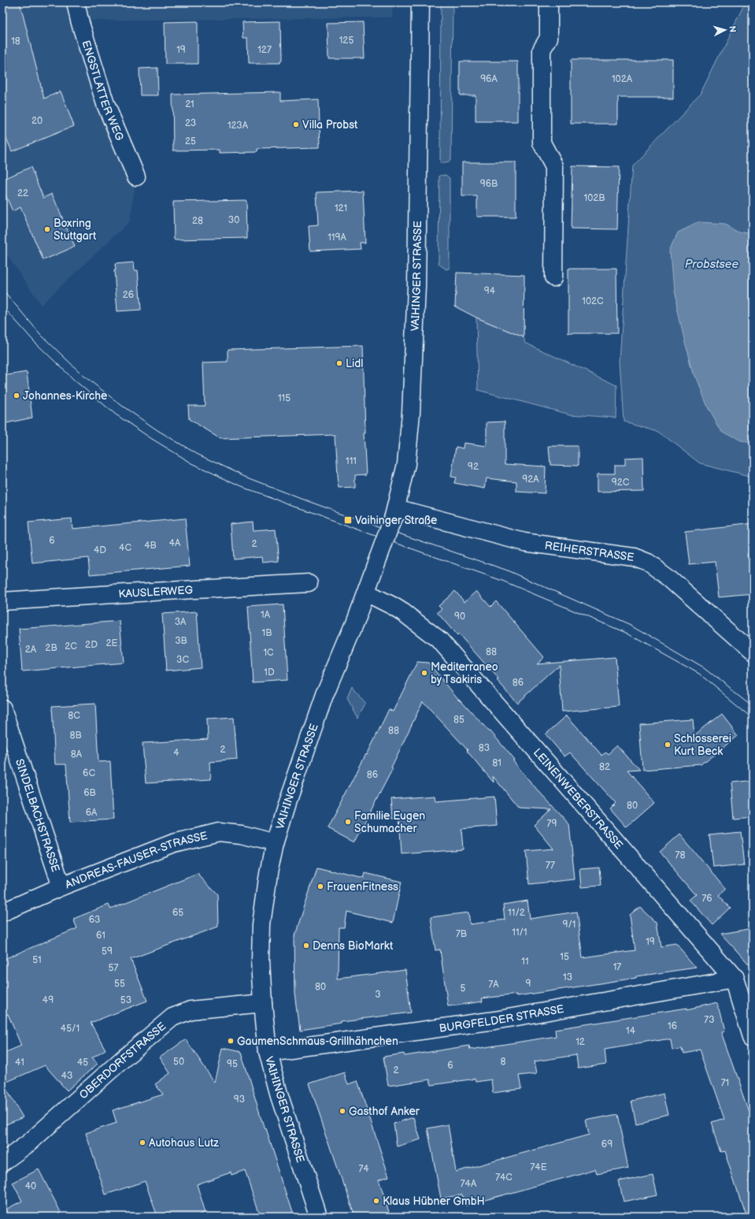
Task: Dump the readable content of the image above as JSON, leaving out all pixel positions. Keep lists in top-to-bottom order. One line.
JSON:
{"streets":{"street":["ENGSTLATTER WEG","VAIHINGER STRASSE","REIHERSTRASSE","KAUSLERWEG","LEINENWEBERSTRASSE","SINDELBACHSTRASSE","ANDREAS-FAUSER-STRASSE","BURGFELDER STRASSE","OBERDORFSTRASSE"]},"crossings":[["VAIHINGER STRASSE","REIHERSTRASSE"],["VAIHINGER STRASSE","LEINENWEBERSTRASSE"],["VAIHINGER STRASSE","ANDREAS-FAUSER-STRASSE"],["VAIHINGER STRASSE","BURGFELDER STRASSE"],["VAIHINGER STRASSE","OBERDORFSTRASSE"],["LEINENWEBERSTRASSE","BURGFELDER STRASSE"],["SINDELBACHSTRASSE","ANDREAS-FAUSER-STRASSE"]],"water":["Probstsee"],"places":{"other":["Villa Probst","Boxring Stuttgart","Lidl","Johannes-Kirche","Mediterraneo by Tsakiris","Schlosserei Kurt Beck","Familie Eugen Schumacher","FrauenFitness","Denns BioMarkt","GaumenSchmaus-Grillhähnchen","Gasthof Anker","Autohaus Lutz","Klaus Hübner GmbH"],"transit":["Vaihinger Straße"]},"house_numbers":["125","18","19","127","96A","102A","21","20","23","123A","25","96B","22","102B","121","30","28","119A","94","26","102C","115","111","92","92A","92C","6","4A","2","4B","4C","4D","1A","90","3A","1B","3B","2E","2D","2C","2B","2A","88","1C","3C","1D","86","8C","85","88","8B","83","2","4","8A","81","82","6C","86","6B","80","6A","79","78","77","76","65","11/2","63","9/1","11/1","7B","61","19","59","15","51","11","17","57","13","55","9","7A","80","5","3","49","53","73","16","45/1","14","12","50","8","41","45","95","6","2","43","71","93","69","74E","74","74C","74A","40"],"north":"right"}
